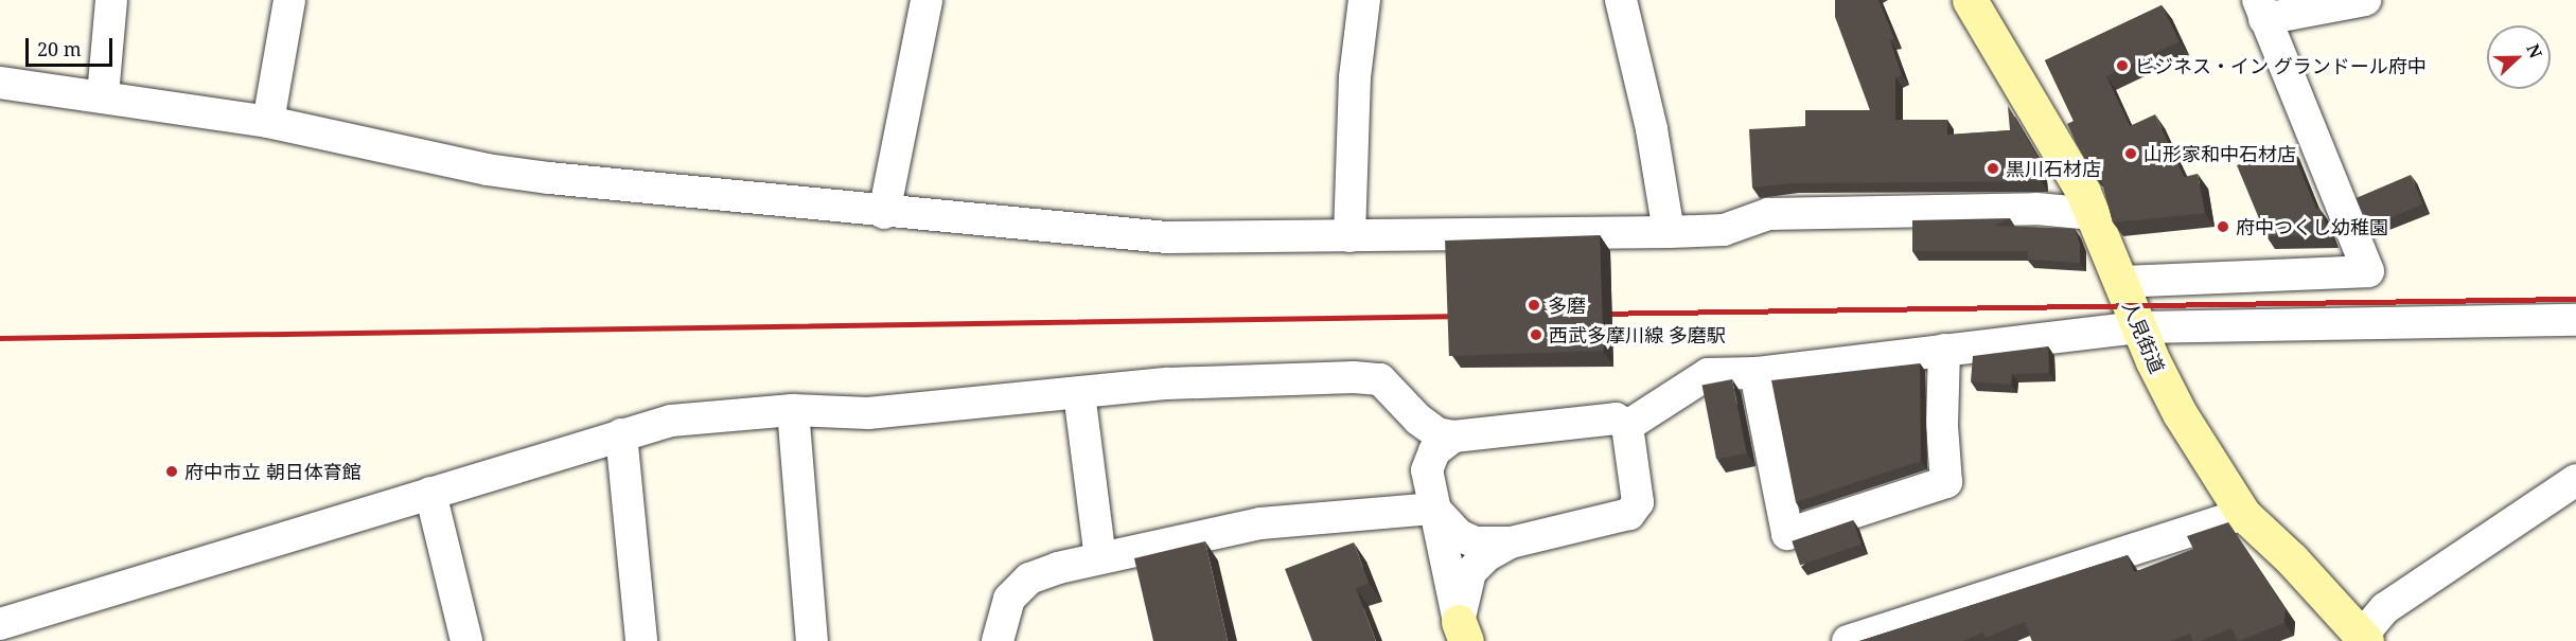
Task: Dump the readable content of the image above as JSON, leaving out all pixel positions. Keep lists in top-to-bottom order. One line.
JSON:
{"streets":{"main road":["人見街道"]},"places":["ビジネス・イン グランドール府中","山形家和中石材店","黒川石材店","府中つくし幼稚園","多磨","西武多摩川線 多磨駅","府中市立 朝日体育館"],"scale_bar":"20 m","north":"right"}
